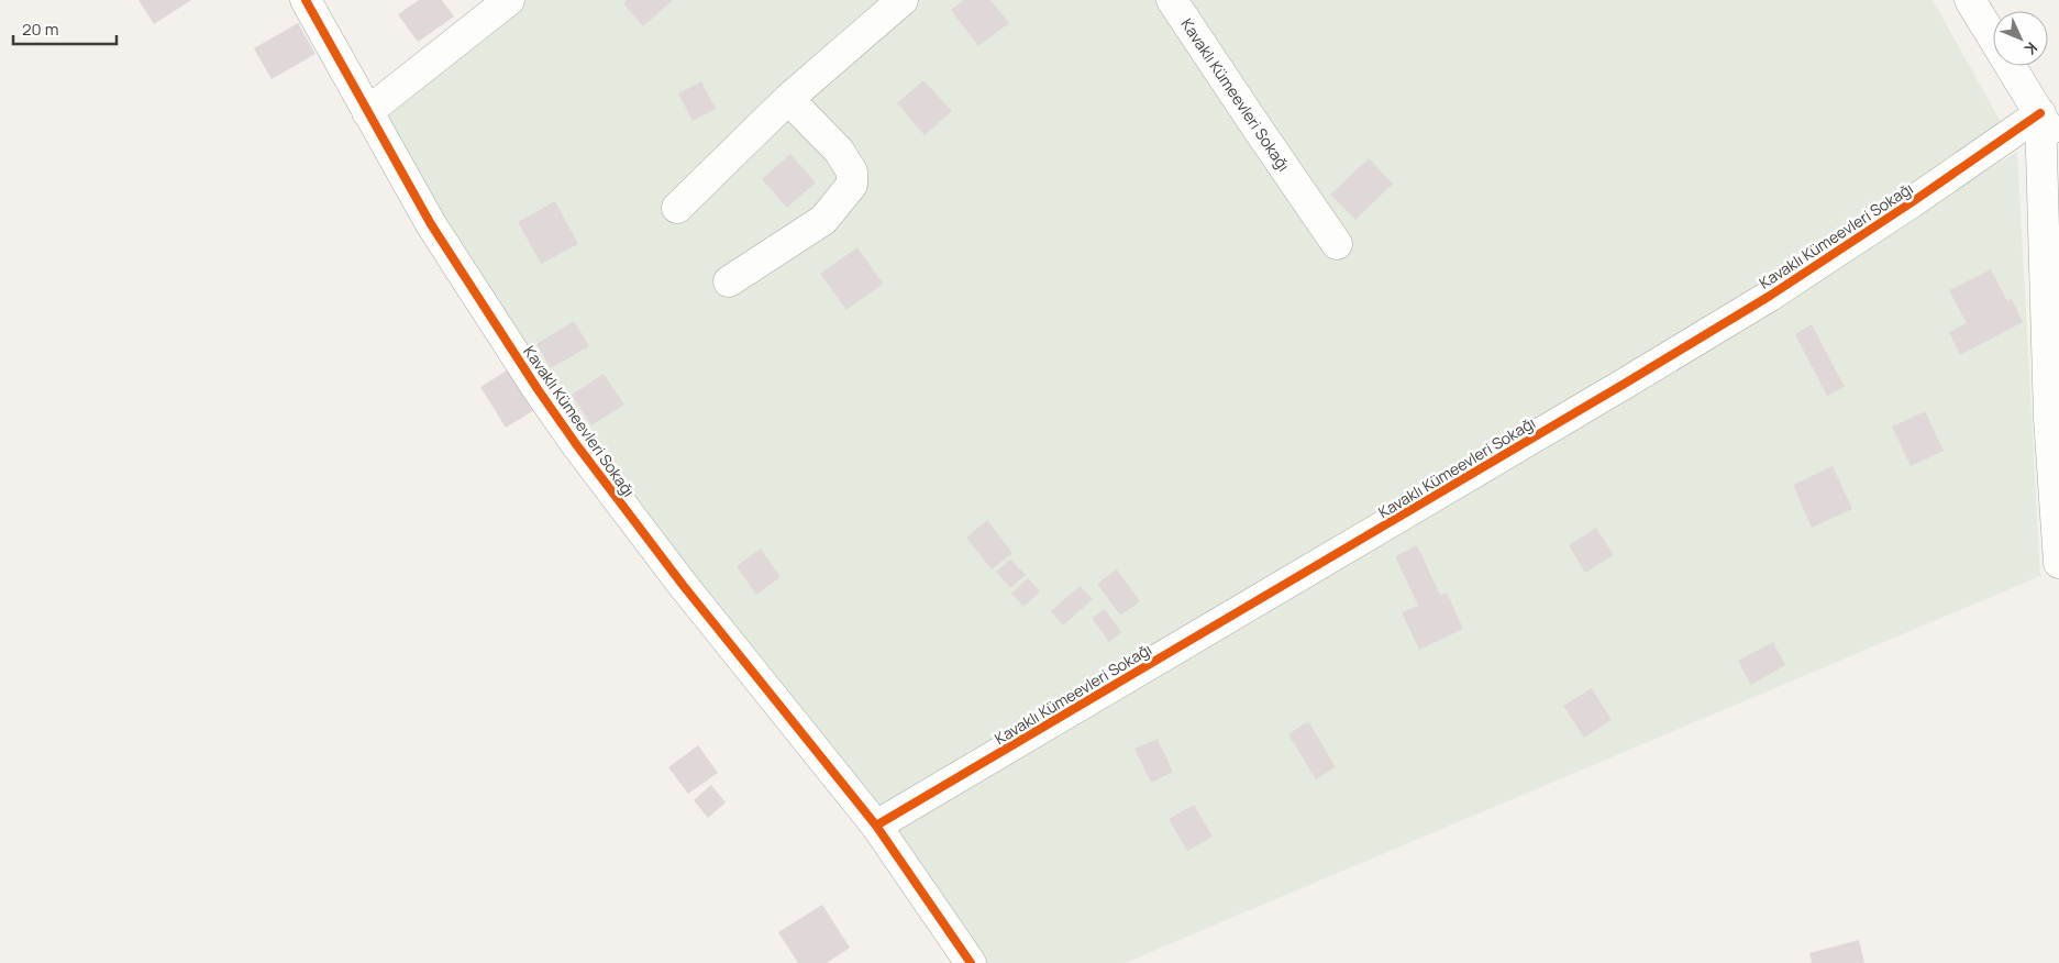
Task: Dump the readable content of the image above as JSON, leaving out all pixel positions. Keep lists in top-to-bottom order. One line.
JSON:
{"streets":{"street":["Kavaklı Kümeevleri Sokağı"]},"scale_bar":"20 m","north":"bottom right"}
